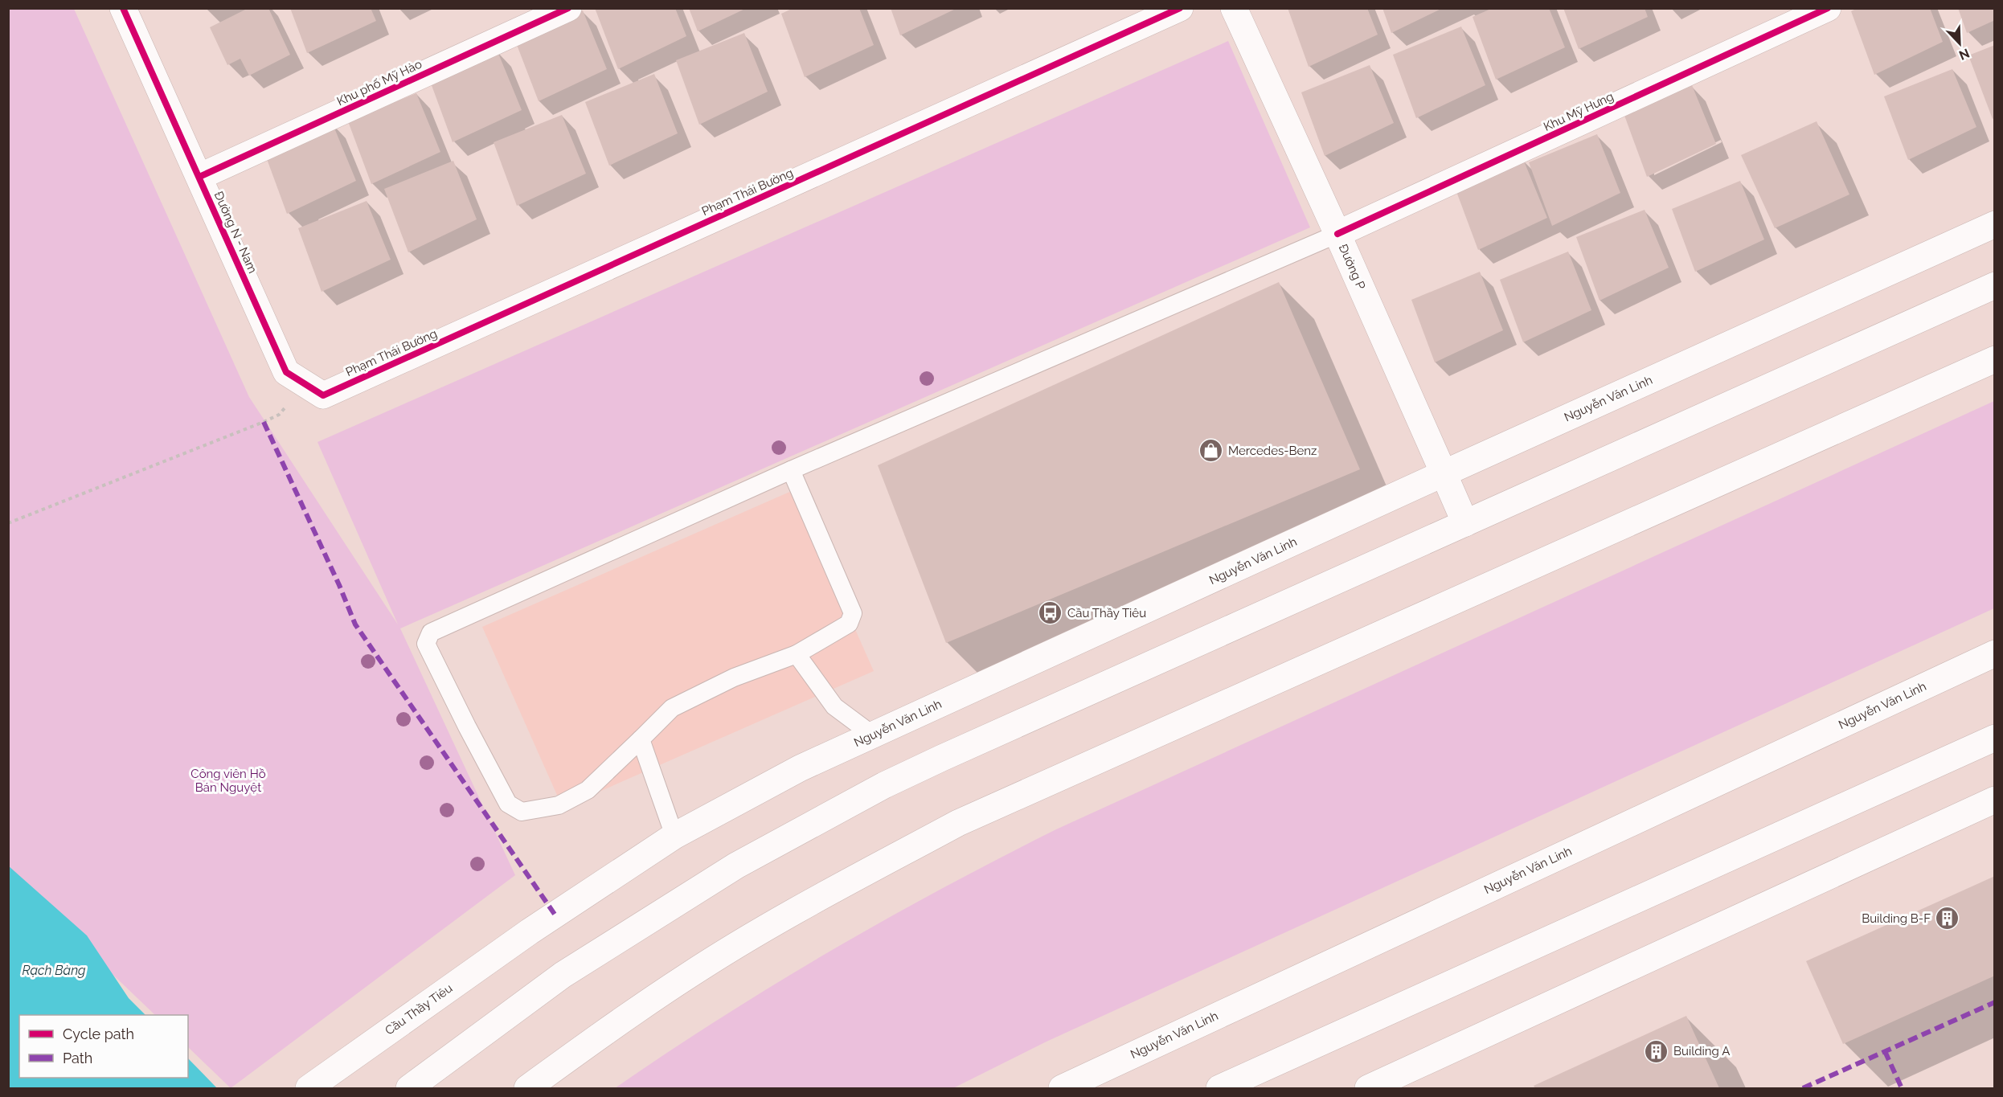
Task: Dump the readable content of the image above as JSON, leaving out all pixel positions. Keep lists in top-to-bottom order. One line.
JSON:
{"streets":{"main road":["Khu phố Mỹ Hào","Khu Mỹ Hưng","Phạm Thái Bường","Đường N - Nam","Đường P","Nguyễn Văn Linh","Cầu Thầy Tiêu"]},"crossings":[["Khu phố Mỹ Hào","Đường N - Nam"],["Khu Mỹ Hưng","Đường P"],["Phạm Thái Bường","Đường N - Nam"],["Đường P","Nguyễn Văn Linh"],["Nguyễn Văn Linh","Cầu Thầy Tiêu"]],"water":["Rạch Bàng"],"parks":["Công viên Hồ Bán Nguyệt"],"places":{"shop":["Mercedes-Benz"],"bus stop":["Cầu Thầy Tiêu"],"building":["Building B-F","Building A"]},"legend":["Cycle path","Path"],"north":"bottom right"}
